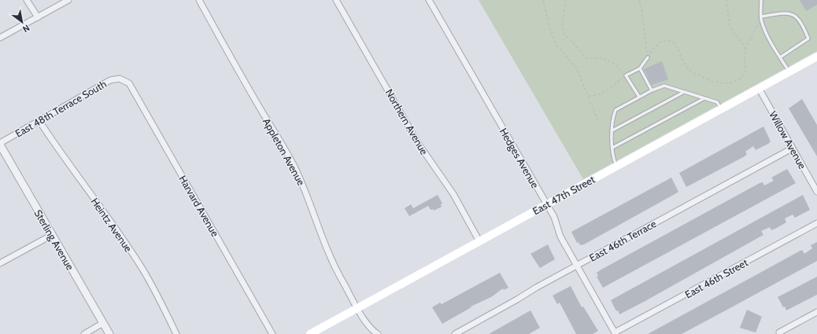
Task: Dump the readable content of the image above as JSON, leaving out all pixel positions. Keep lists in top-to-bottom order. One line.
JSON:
{"streets":{"main road":["East 47th Street"],"street":["East 48th Terrace South","Northern Avenue","Willow Avenue","Appleton Avenue","Hedges Avenue","Harvard Avenue","Heintz Avenue","Sterling Avenue","East 46th Terrace","East 46th Street"]},"crossings":[["East 48th Terrace South","Harvard Avenue"],["East 48th Terrace South","Heintz Avenue"],["East 48th Terrace South","Sterling Avenue"],["Northern Avenue","East 47th Street"],["Willow Avenue","East 47th Street"],["Willow Avenue","East 46th Terrace"],["Appleton Avenue","East 47th Street"],["Hedges Avenue","East 47th Street"],["Hedges Avenue","East 46th Terrace"],["Hedges Avenue","East 46th Street"]],"north":"bottom right"}
